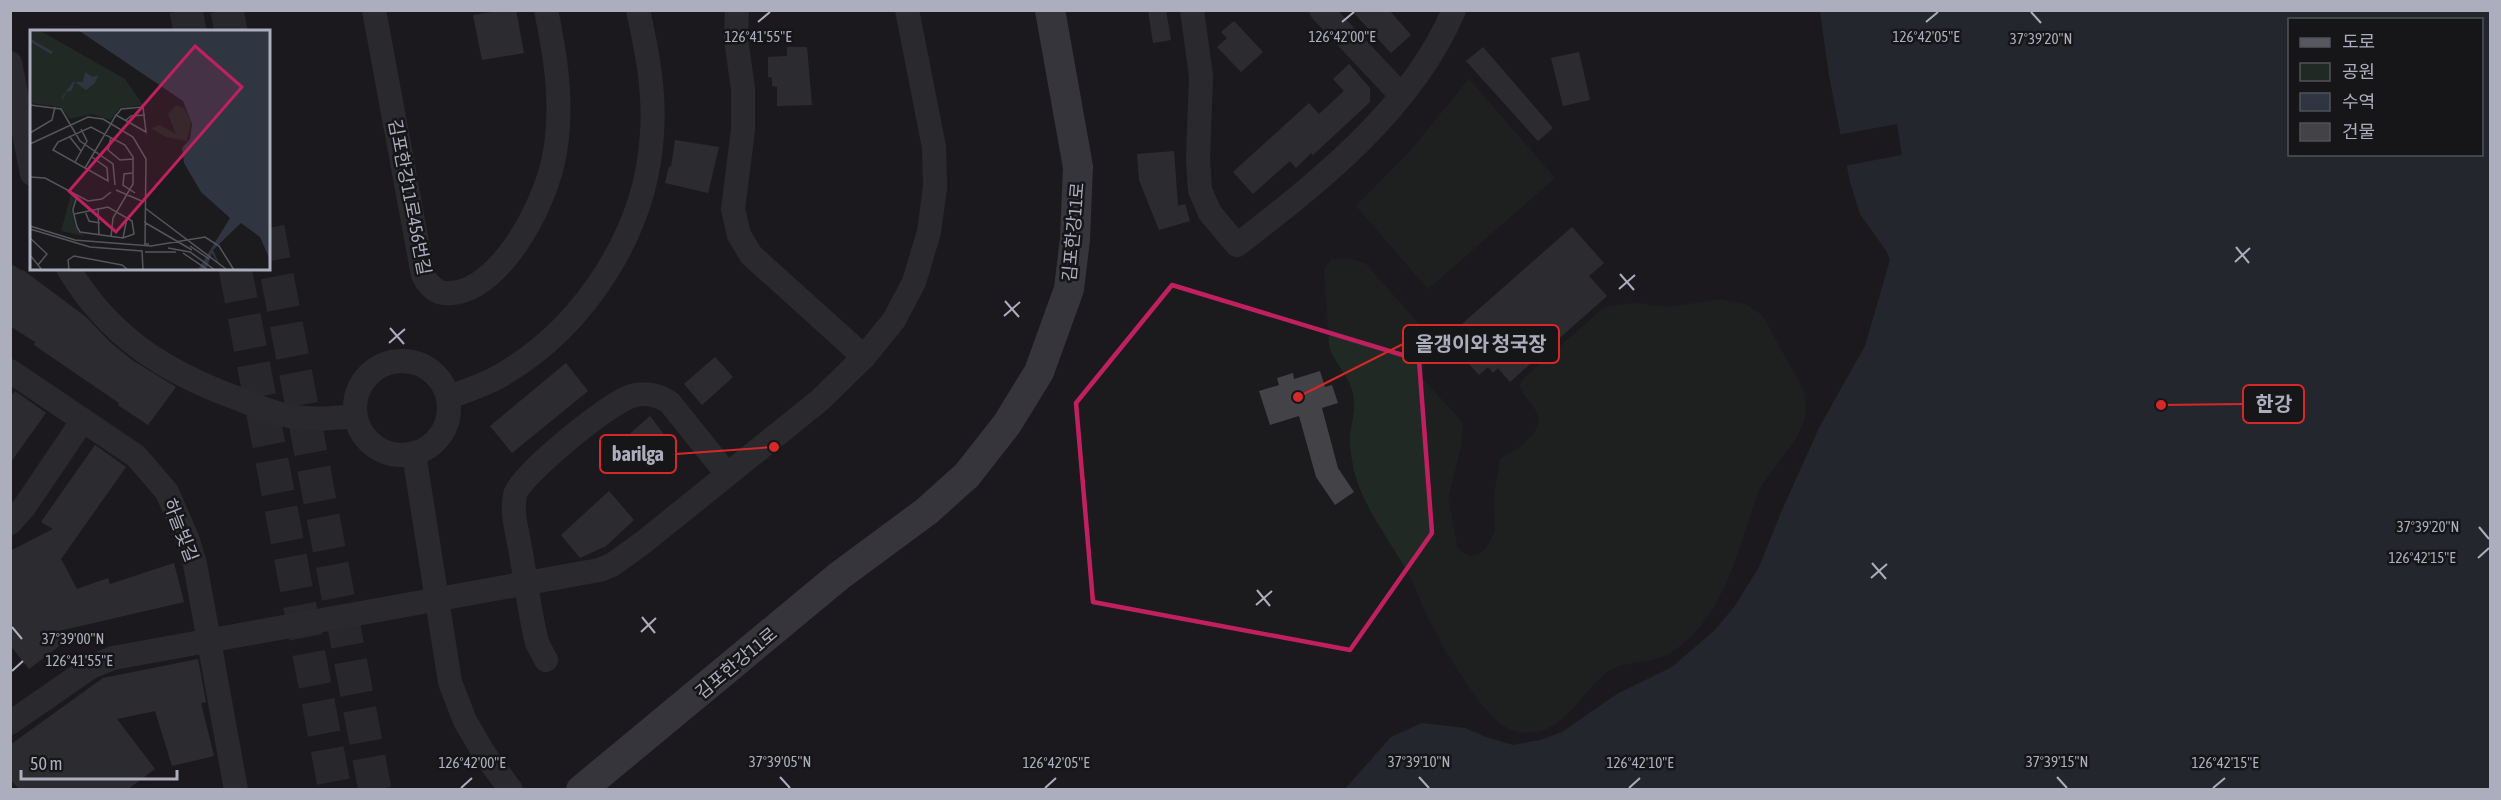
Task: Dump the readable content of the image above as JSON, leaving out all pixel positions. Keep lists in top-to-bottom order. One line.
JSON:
{"streets":{"main road":["김포한강11로"],"street":["김포한강11로456번길","하늘빛길"]},"places":["올갱이와 청국장","한강","barilga"],"legend":["도로","공원","수역","건물"],"scale_bar":"50 m","coordinates":["126°41'55\"E","126°42'00\"E","126°42'05\"E","37°39'20\"N","126°42'15\"E","37°39'00\"N","37°39'05\"N","37°39'10\"N","37°39'15\"N","126°42'10\"E"]}
